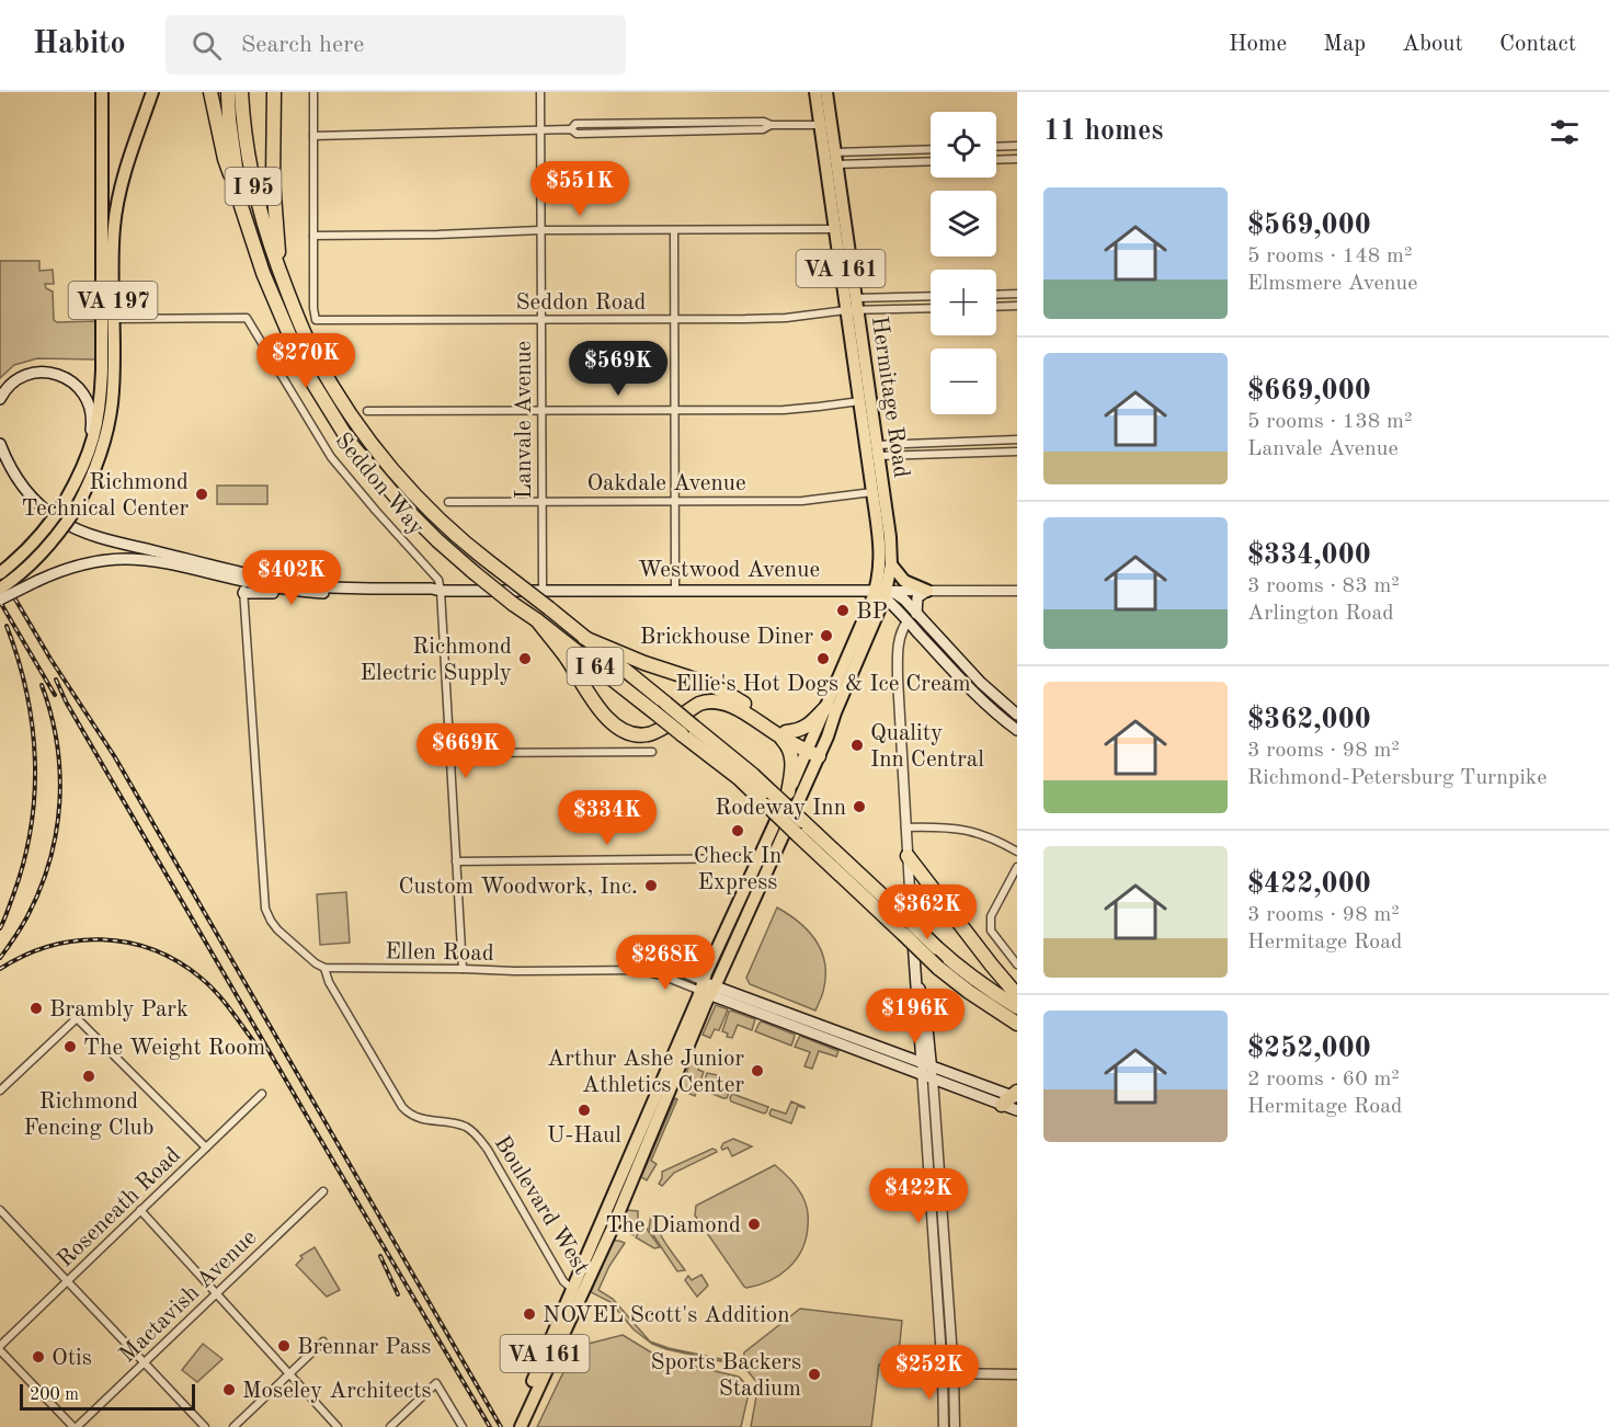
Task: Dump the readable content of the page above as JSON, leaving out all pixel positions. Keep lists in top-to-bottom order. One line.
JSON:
{"streets":{"highway":["I 95","I 64"],"main road":["VA 161","VA 197","Hermitage Road","Westwood Avenue"],"street":["Seddon Road","Lanvale Avenue","Oakdale Avenue","Seddon Way","Ellen Road","Boulevard West","Roseneath Road","Mactavish Avenue"]},"crossings":[["I 95","I 64"],["VA 161","Hermitage Road"],["VA 161","Westwood Avenue"],["VA 161","Ellen Road"],["VA 161","Boulevard West"],["VA 197","Seddon Way"],["Seddon Road","Hermitage Road"],["Seddon Road","Lanvale Avenue"],["Hermitage Road","Oakdale Avenue"],["Hermitage Road","Westwood Avenue"],["Lanvale Avenue","Oakdale Avenue"],["Lanvale Avenue","Westwood Avenue"],["Seddon Way","Westwood Avenue"],["Ellen Road","Boulevard West"]],"places":["Richmond Technical Center","BP","Brickhouse Diner","Richmond Electric Supply","Ellie's Hot Dogs & Ice Cream","Quality Inn Central","Rodeway Inn","Check In Express","Custom Woodwork, Inc.","Brambly Park","The Weight Room","Arthur Ashe Junior Athletics Center","Richmond Fencing Club","U-Haul","The Diamond","NOVEL Scott's Addition","Brennar Pass","Otis","Sports Backers Stadium","Moseley Architects"],"scale_bar":"200 m","page":{"header":"Habito","search":"Search here","nav":["Home","Map","About","Contact"],"heading":"11 homes","map_buttons":["+","−"],"price":["$551K","$270K","$569K","$402K","$669K","$334K","$362K","$268K","$196K","$422K","$252K"],"list":[{"name":"$569,000","note":"5 rooms · 148 m² · Elmsmere Avenue"},{"name":"$669,000","note":"5 rooms · 138 m² · Lanvale Avenue"},{"name":"$334,000","note":"3 rooms · 83 m² · Arlington Road"},{"name":"$362,000","note":"3 rooms · 98 m² · Richmond-Petersburg Turnpike"},{"name":"$422,000","note":"3 rooms · 98 m² · Hermitage Road"},{"name":"$252,000","note":"2 rooms · 60 m² · Hermitage Road"}],"scale":"200 m"}}
